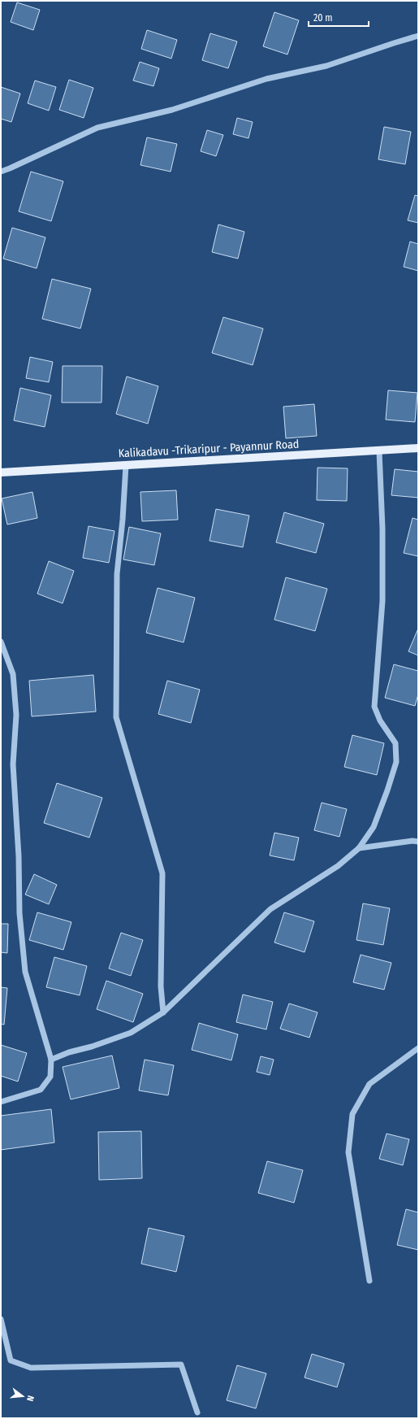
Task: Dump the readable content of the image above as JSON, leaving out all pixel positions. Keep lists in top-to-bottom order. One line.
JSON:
{"streets":{"main road":["Kalikadavu -Trikaripur - Payannur Road"]},"scale_bar":"20 m","north":"right"}
